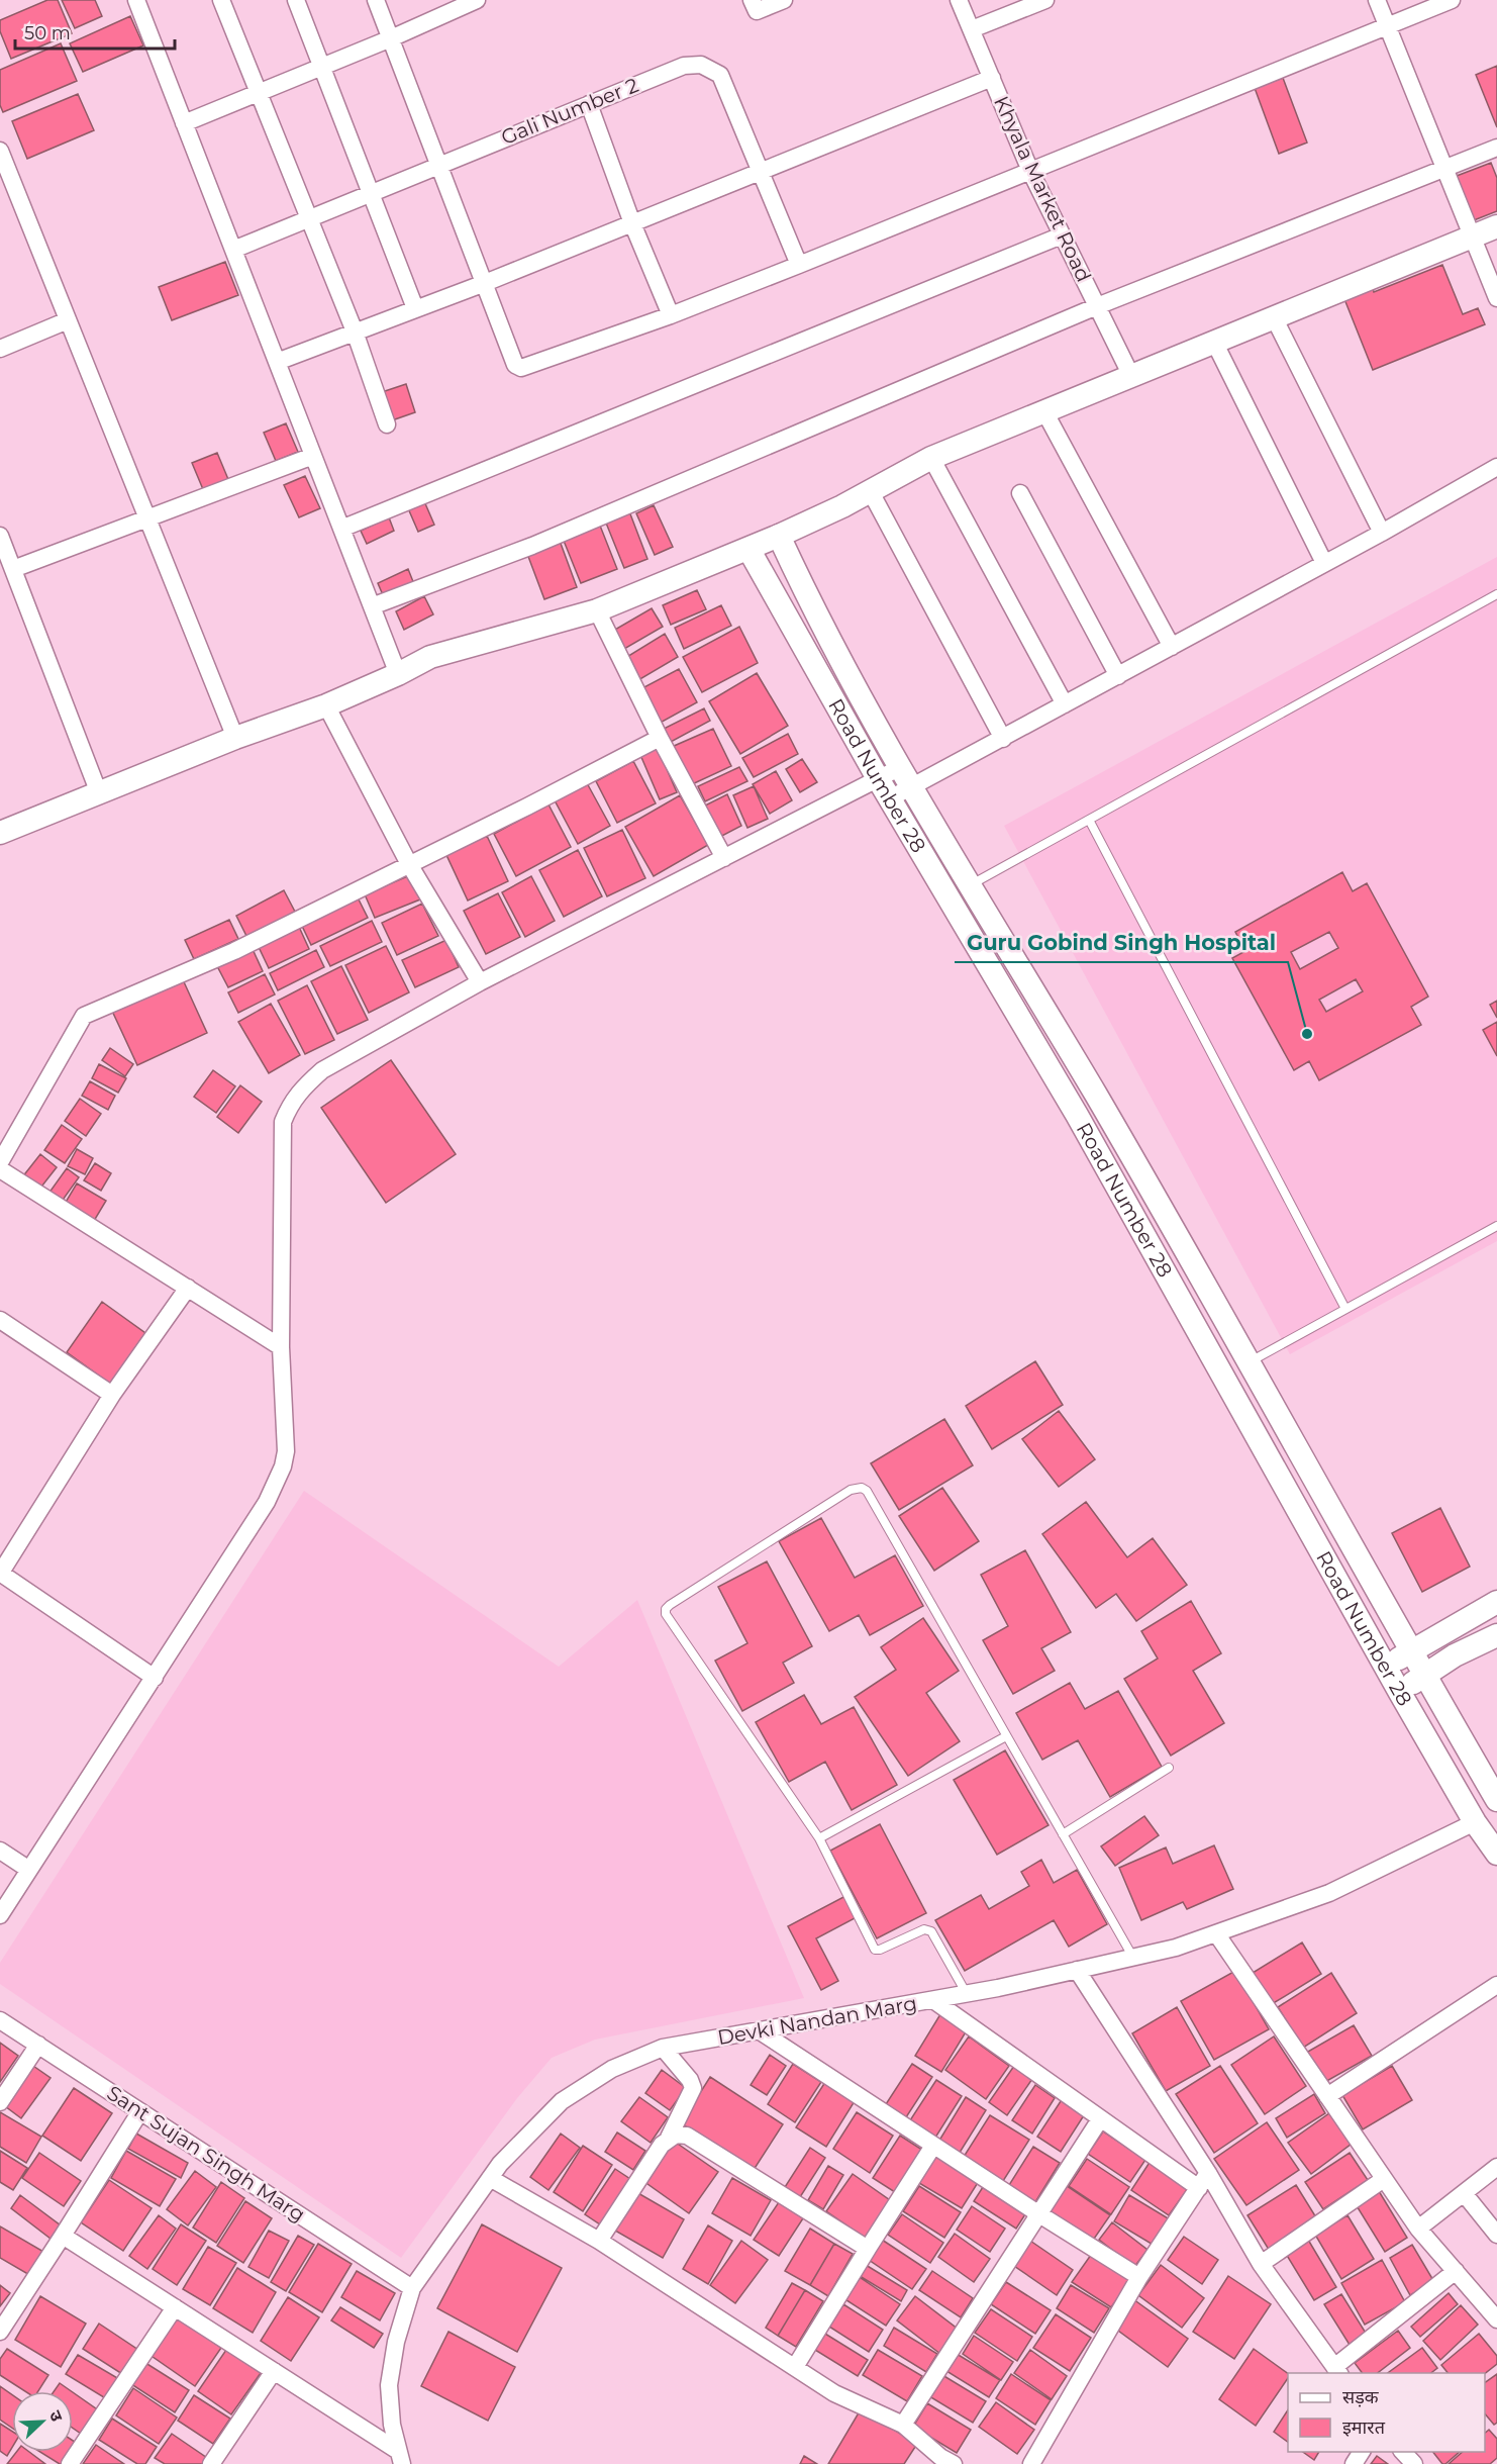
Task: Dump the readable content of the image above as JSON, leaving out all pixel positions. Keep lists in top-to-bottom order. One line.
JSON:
{"streets":{"street":["Gali Number 2","Khyala Market Road","Road Number 28","Devki Nandan Marg","Sant Sujan Singh Marg"]},"crossings":[["Road Number 28","Devki Nandan Marg"],["Devki Nandan Marg","Sant Sujan Singh Marg"]],"places":["Guru Gobind Singh Hospital"],"legend":["सड़क","इमारत"],"scale_bar":"50 m","north":"top right"}
